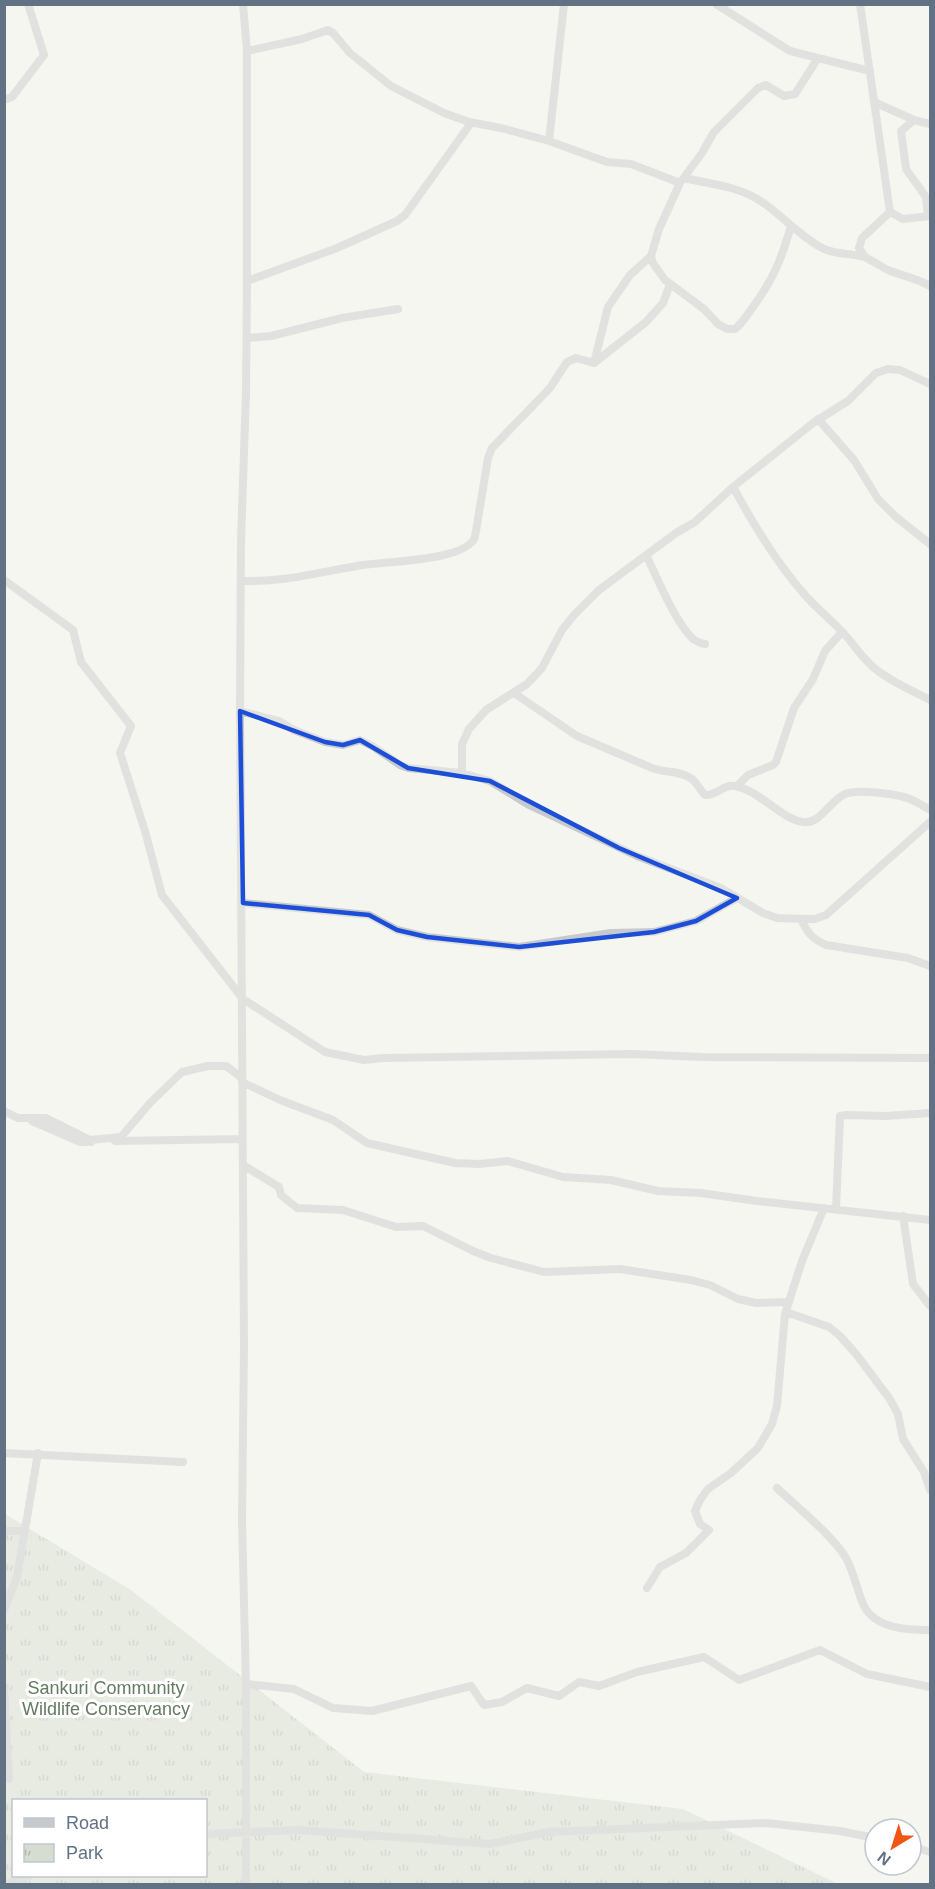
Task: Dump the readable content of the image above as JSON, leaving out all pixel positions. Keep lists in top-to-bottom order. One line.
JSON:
{"parks":["Sankuri Community Wildlife Conservancy"],"legend":["Road","Park"],"north":"bottom left"}
